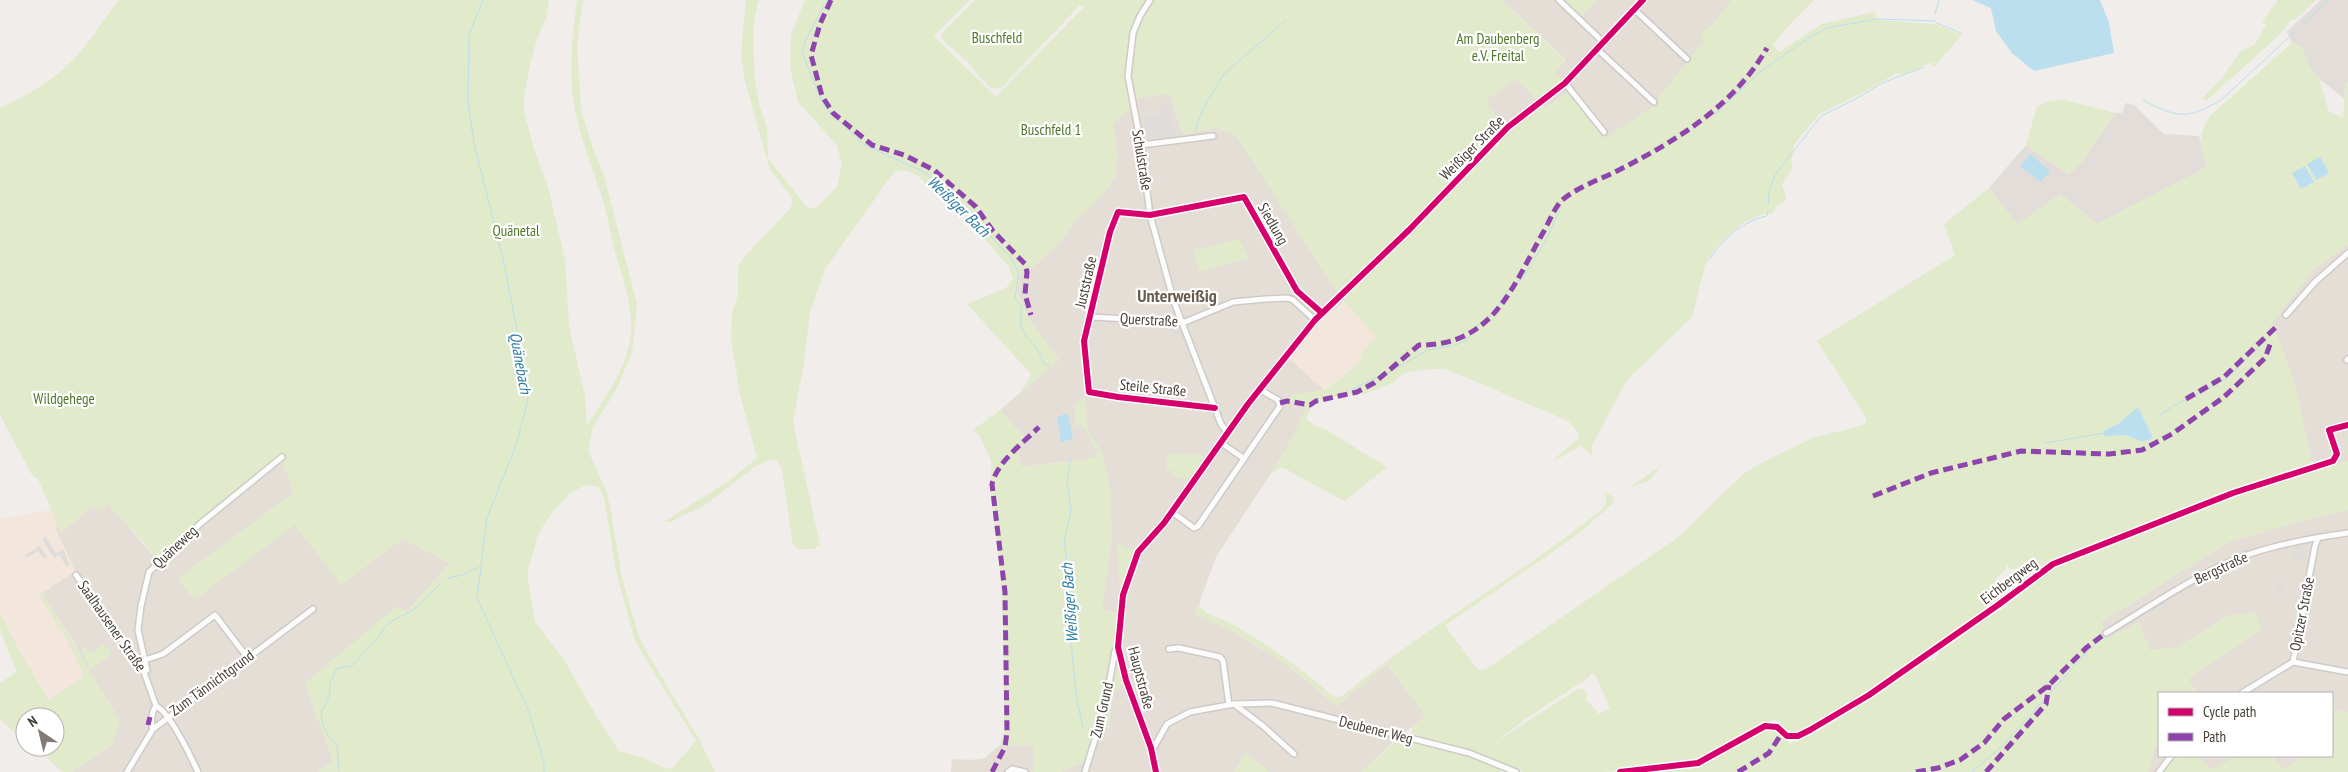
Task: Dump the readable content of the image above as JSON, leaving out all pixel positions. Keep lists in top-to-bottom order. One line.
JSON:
{"streets":{"street":["Weißiger Straße","Schulstraße","Siedlung","Juststraße","Querstraße","Steile Straße","Quäneweg","Bergstraße","Eichbergweg","Opitzer Straße","Saalhausener Straße","Hauptstraße","Zum Tännichtgrund","Zum Grund","Deubener Weg"]},"crossings":[["Weißiger Straße","Hauptstraße"],["Schulstraße","Siedlung"],["Schulstraße","Juststraße"],["Schulstraße","Querstraße"],["Schulstraße","Steile Straße"],["Schulstraße","Hauptstraße"],["Siedlung","Juststraße"],["Siedlung","Hauptstraße"],["Juststraße","Querstraße"],["Juststraße","Steile Straße"],["Quäneweg","Saalhausener Straße"],["Bergstraße","Opitzer Straße"],["Hauptstraße","Zum Grund"],["Hauptstraße","Deubener Weg"]],"districts":["Unterweißig"],"water":["Weißiger Bach","Quänebach"],"parks":["Buschfeld","Am Daubenberg e.V. Freital","Buschfeld 1","Quänetal","Wildgehege"],"legend":["Cycle path","Path"],"north":"top left"}
